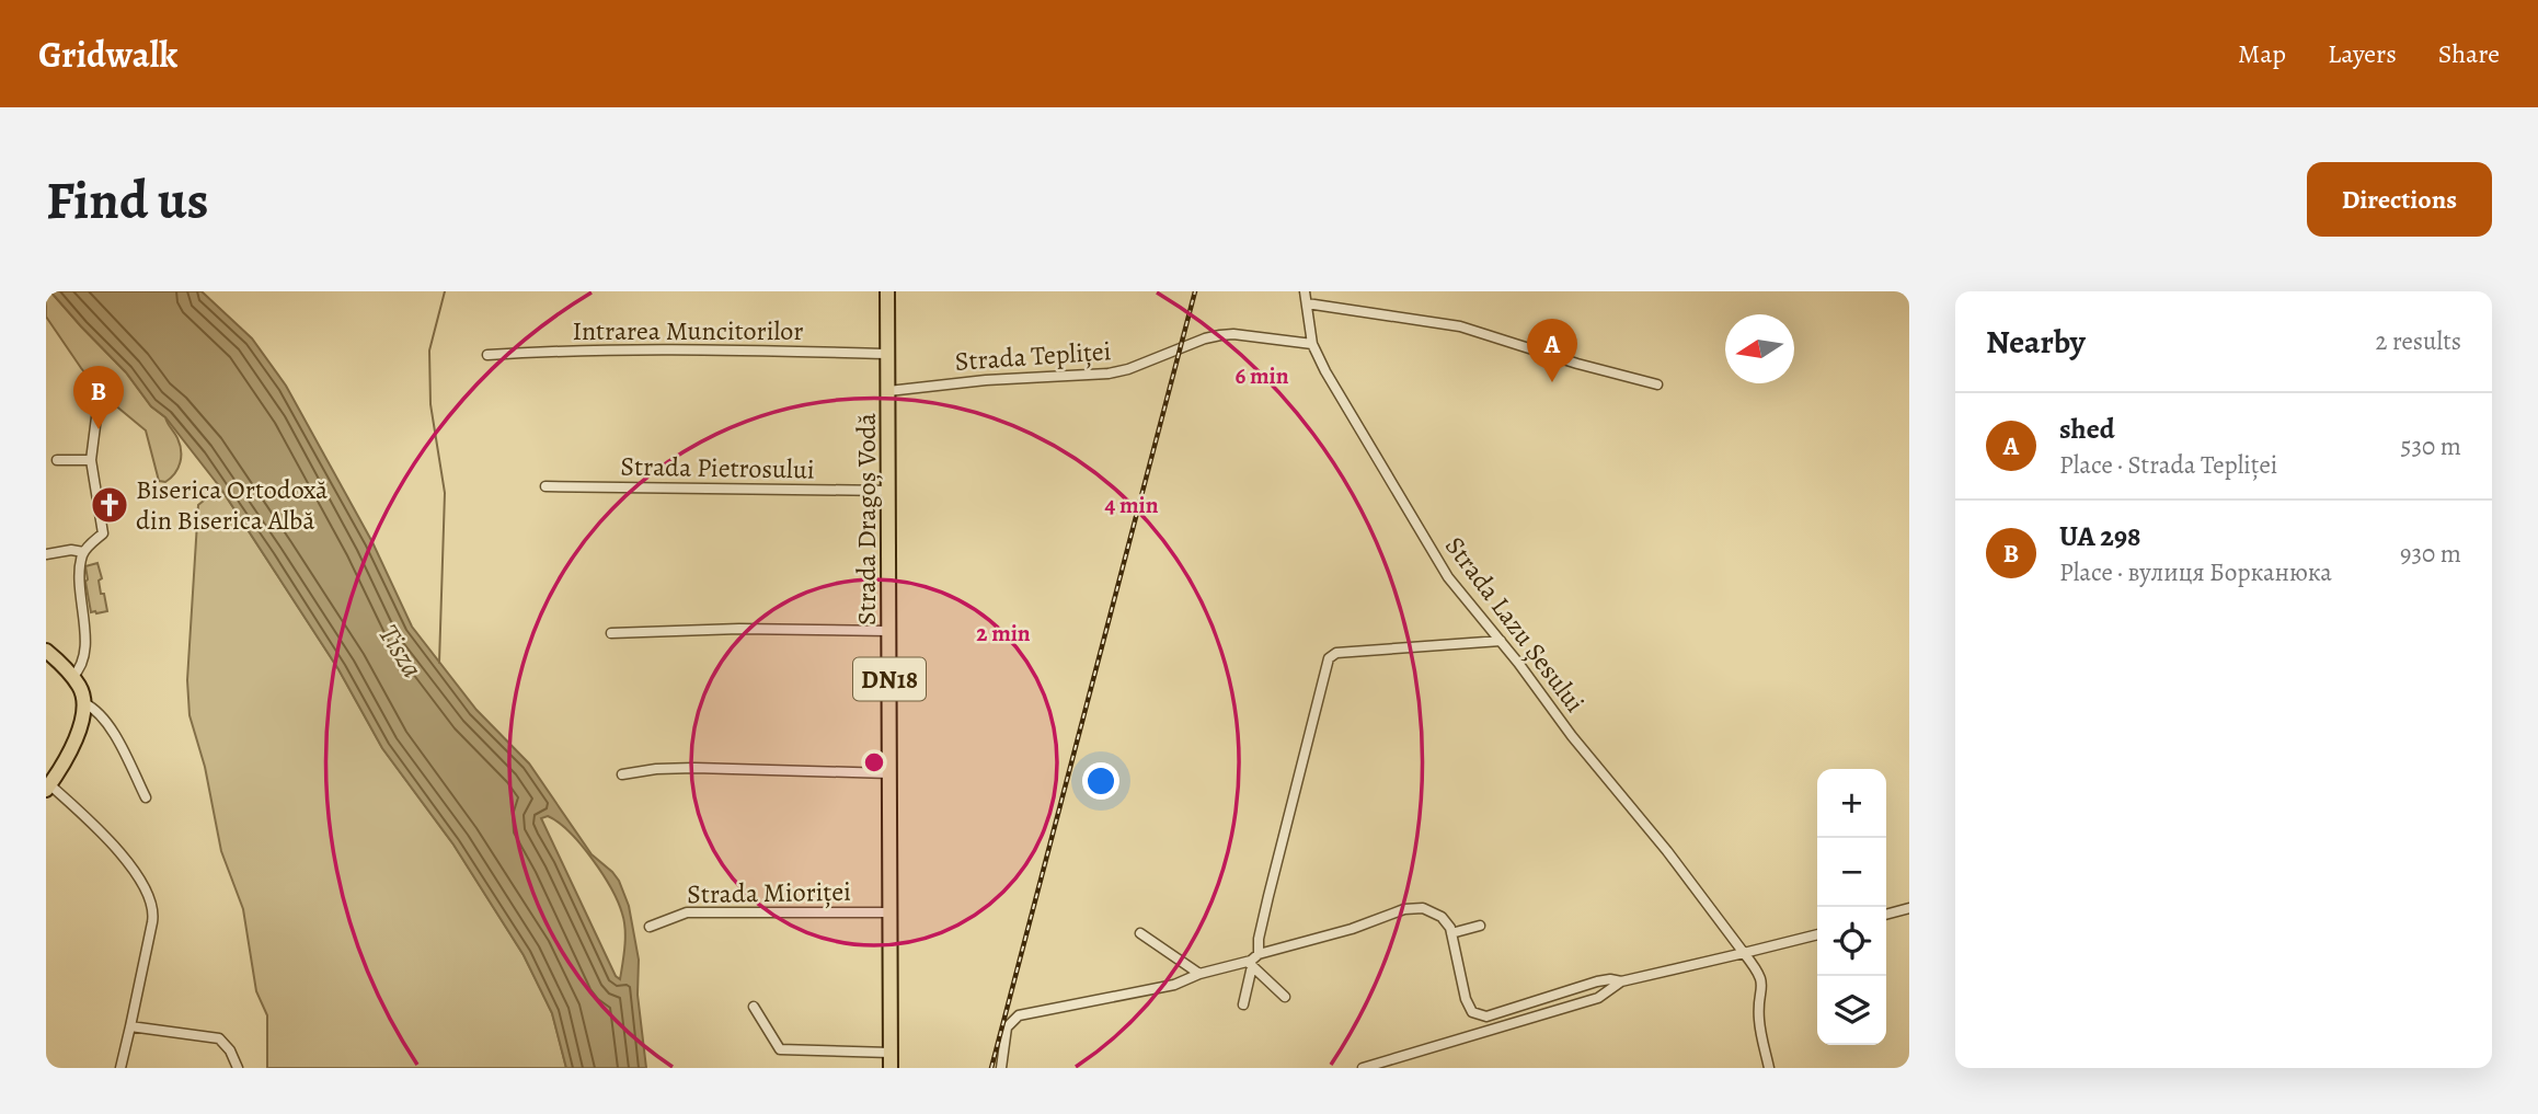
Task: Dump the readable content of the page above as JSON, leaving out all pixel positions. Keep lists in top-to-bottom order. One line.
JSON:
{"streets":{"main road":["Strada Dragoș Vodă","DN18"],"street":["Intrarea Muncitorilor","Strada Tepliței","Strada Pietrosului","Strada Lazu Șesului","Strada Mioriței"]},"crossings":[["Intrarea Muncitorilor","Strada Dragoș Vodă"],["Strada Tepliței","Strada Dragoș Vodă"],["Strada Tepliței","Strada Lazu Șesului"],["Strada Pietrosului","Strada Dragoș Vodă"],["Strada Dragoș Vodă","Strada Mioriței"]],"water":["Tisza"],"places":{"church":["Biserica Ortodoxă din Biserica Albă"]},"north":"left","page":{"header":"Gridwalk","nav":["Map","Layers","Share"],"buttons":"Directions","title":"Find us","heading":["Nearby","2 results"],"pins":["A","B"],"list":[{"mark":"A","name":"shed","note":"Place · Strada Tepliței","value":"530 m"},{"mark":"B","name":"UA 298","note":"Place · вулиця Борканюка","value":"930 m"}],"map_buttons":["+","−"]},"rings":["6 min","4 min","2 min"]}
